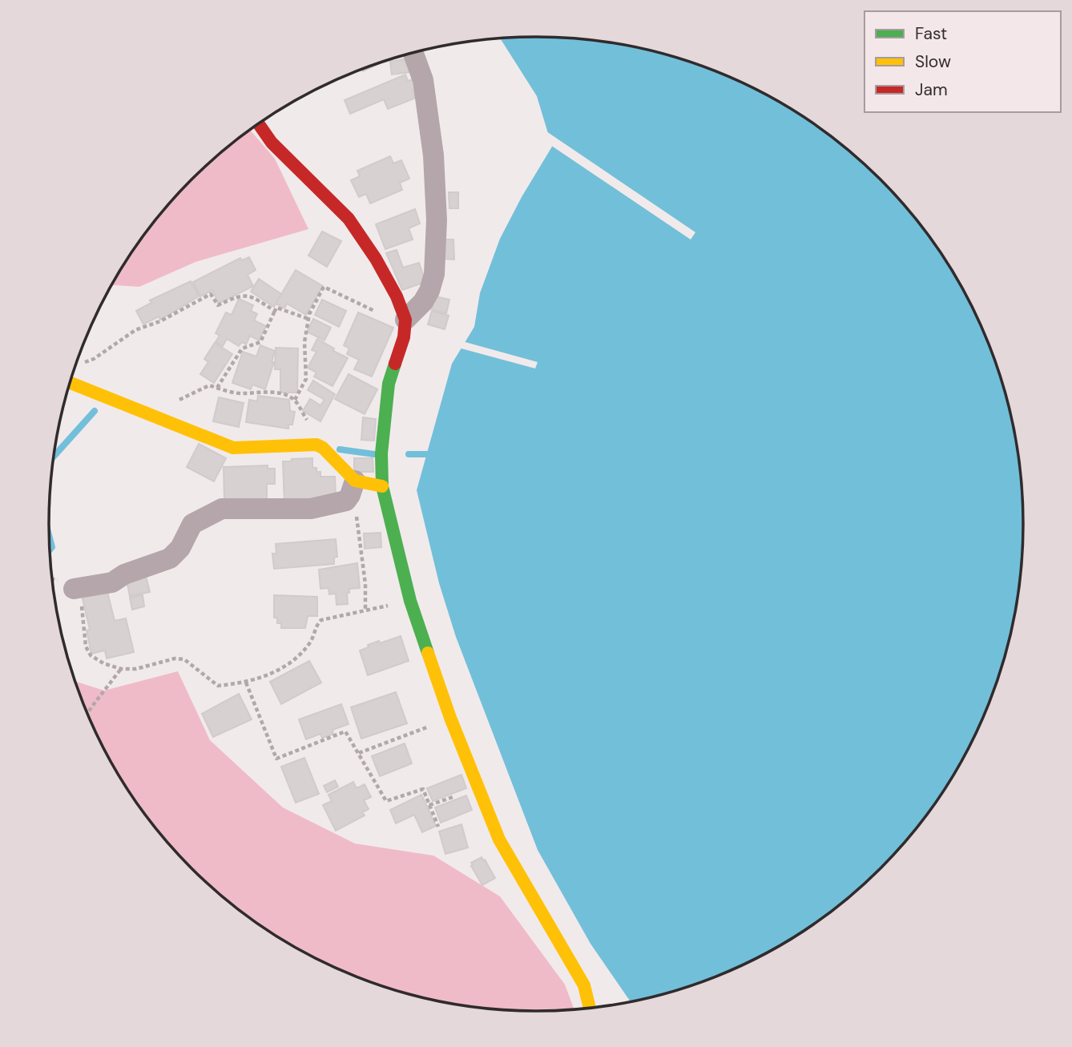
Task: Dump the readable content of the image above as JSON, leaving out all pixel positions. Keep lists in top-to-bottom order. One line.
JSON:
{"legend":["Fast","Slow","Jam"]}
